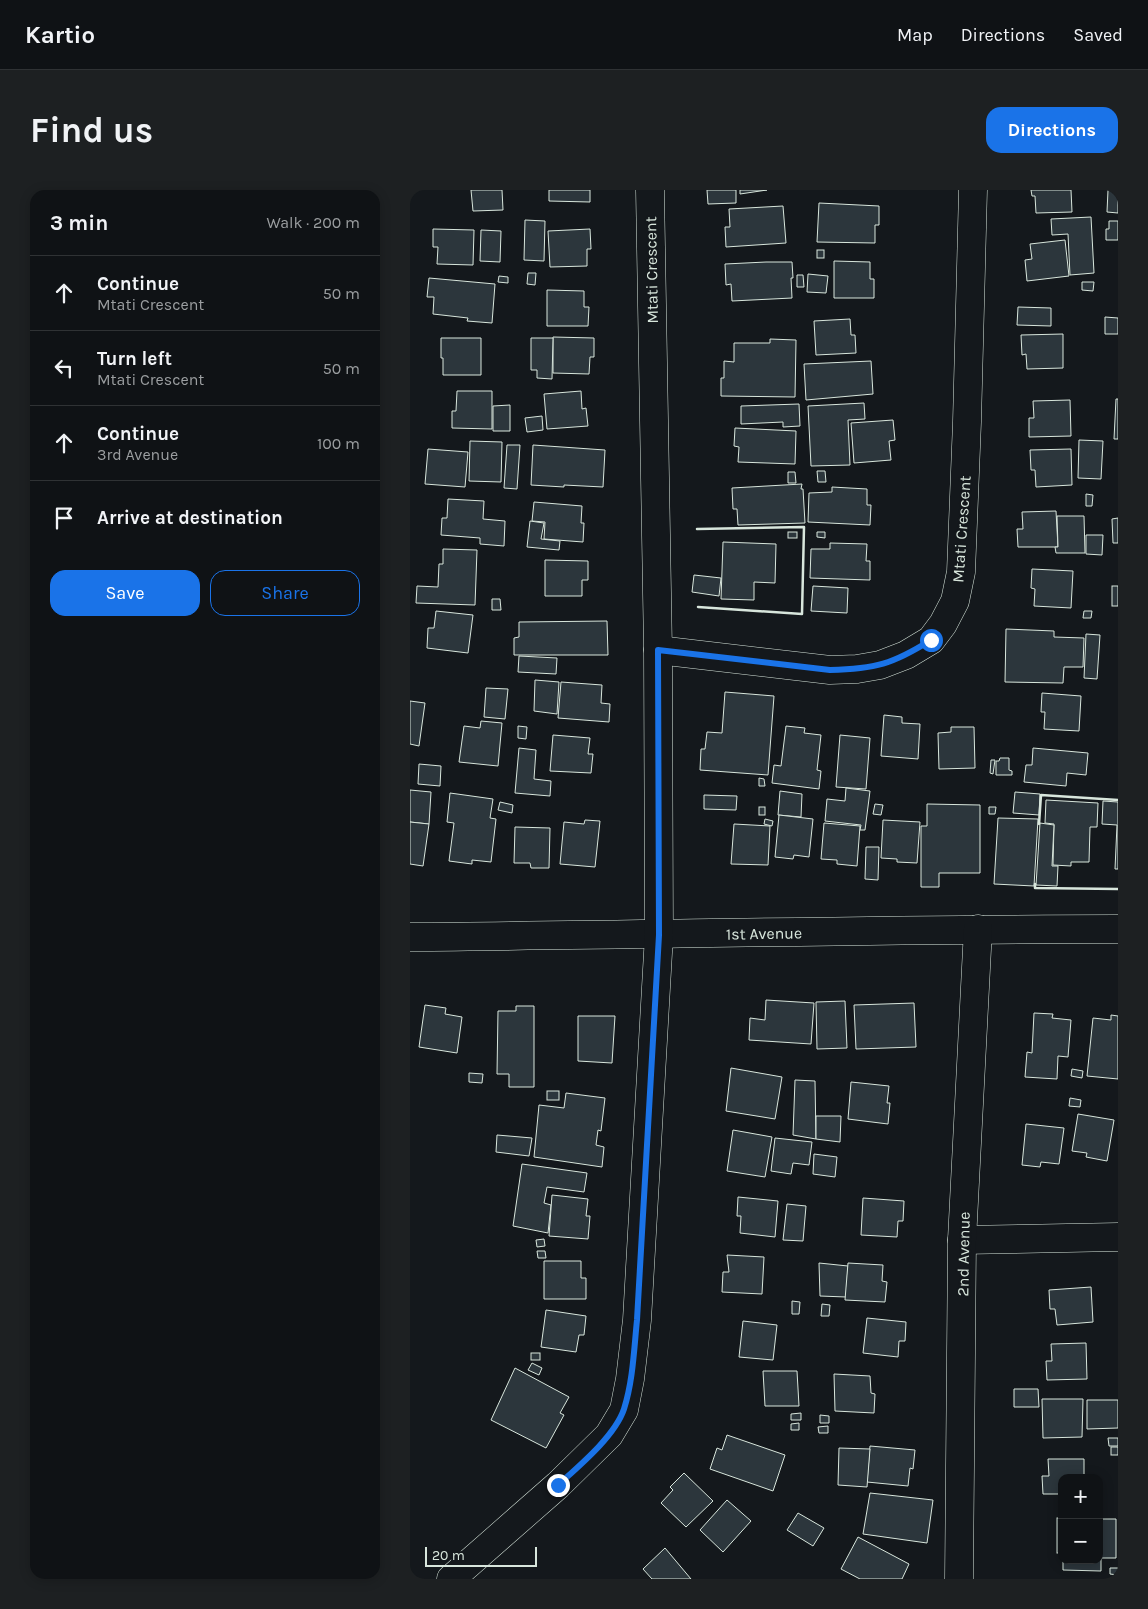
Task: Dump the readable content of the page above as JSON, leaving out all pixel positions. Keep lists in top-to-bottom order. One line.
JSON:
{"streets":{"street":["Mtati Crescent","1st Avenue","2nd Avenue"]},"crossings":[["Mtati Crescent","1st Avenue"],["1st Avenue","2nd Avenue"]],"scale_bar":"20 m","page":{"header":"Kartio","nav":["Map","Directions","Saved"],"buttons":["Directions",["Save","Share"]],"title":"Find us","heading":["3 min","Walk · 200 m"],"list":[["Continue","Mtati Crescent","50 m"],["Turn left","Mtati Crescent","50 m"],["Continue","3rd Avenue","100 m"],"Arrive at destination"],"map_buttons":["+","−"],"scale":"20 m"}}
